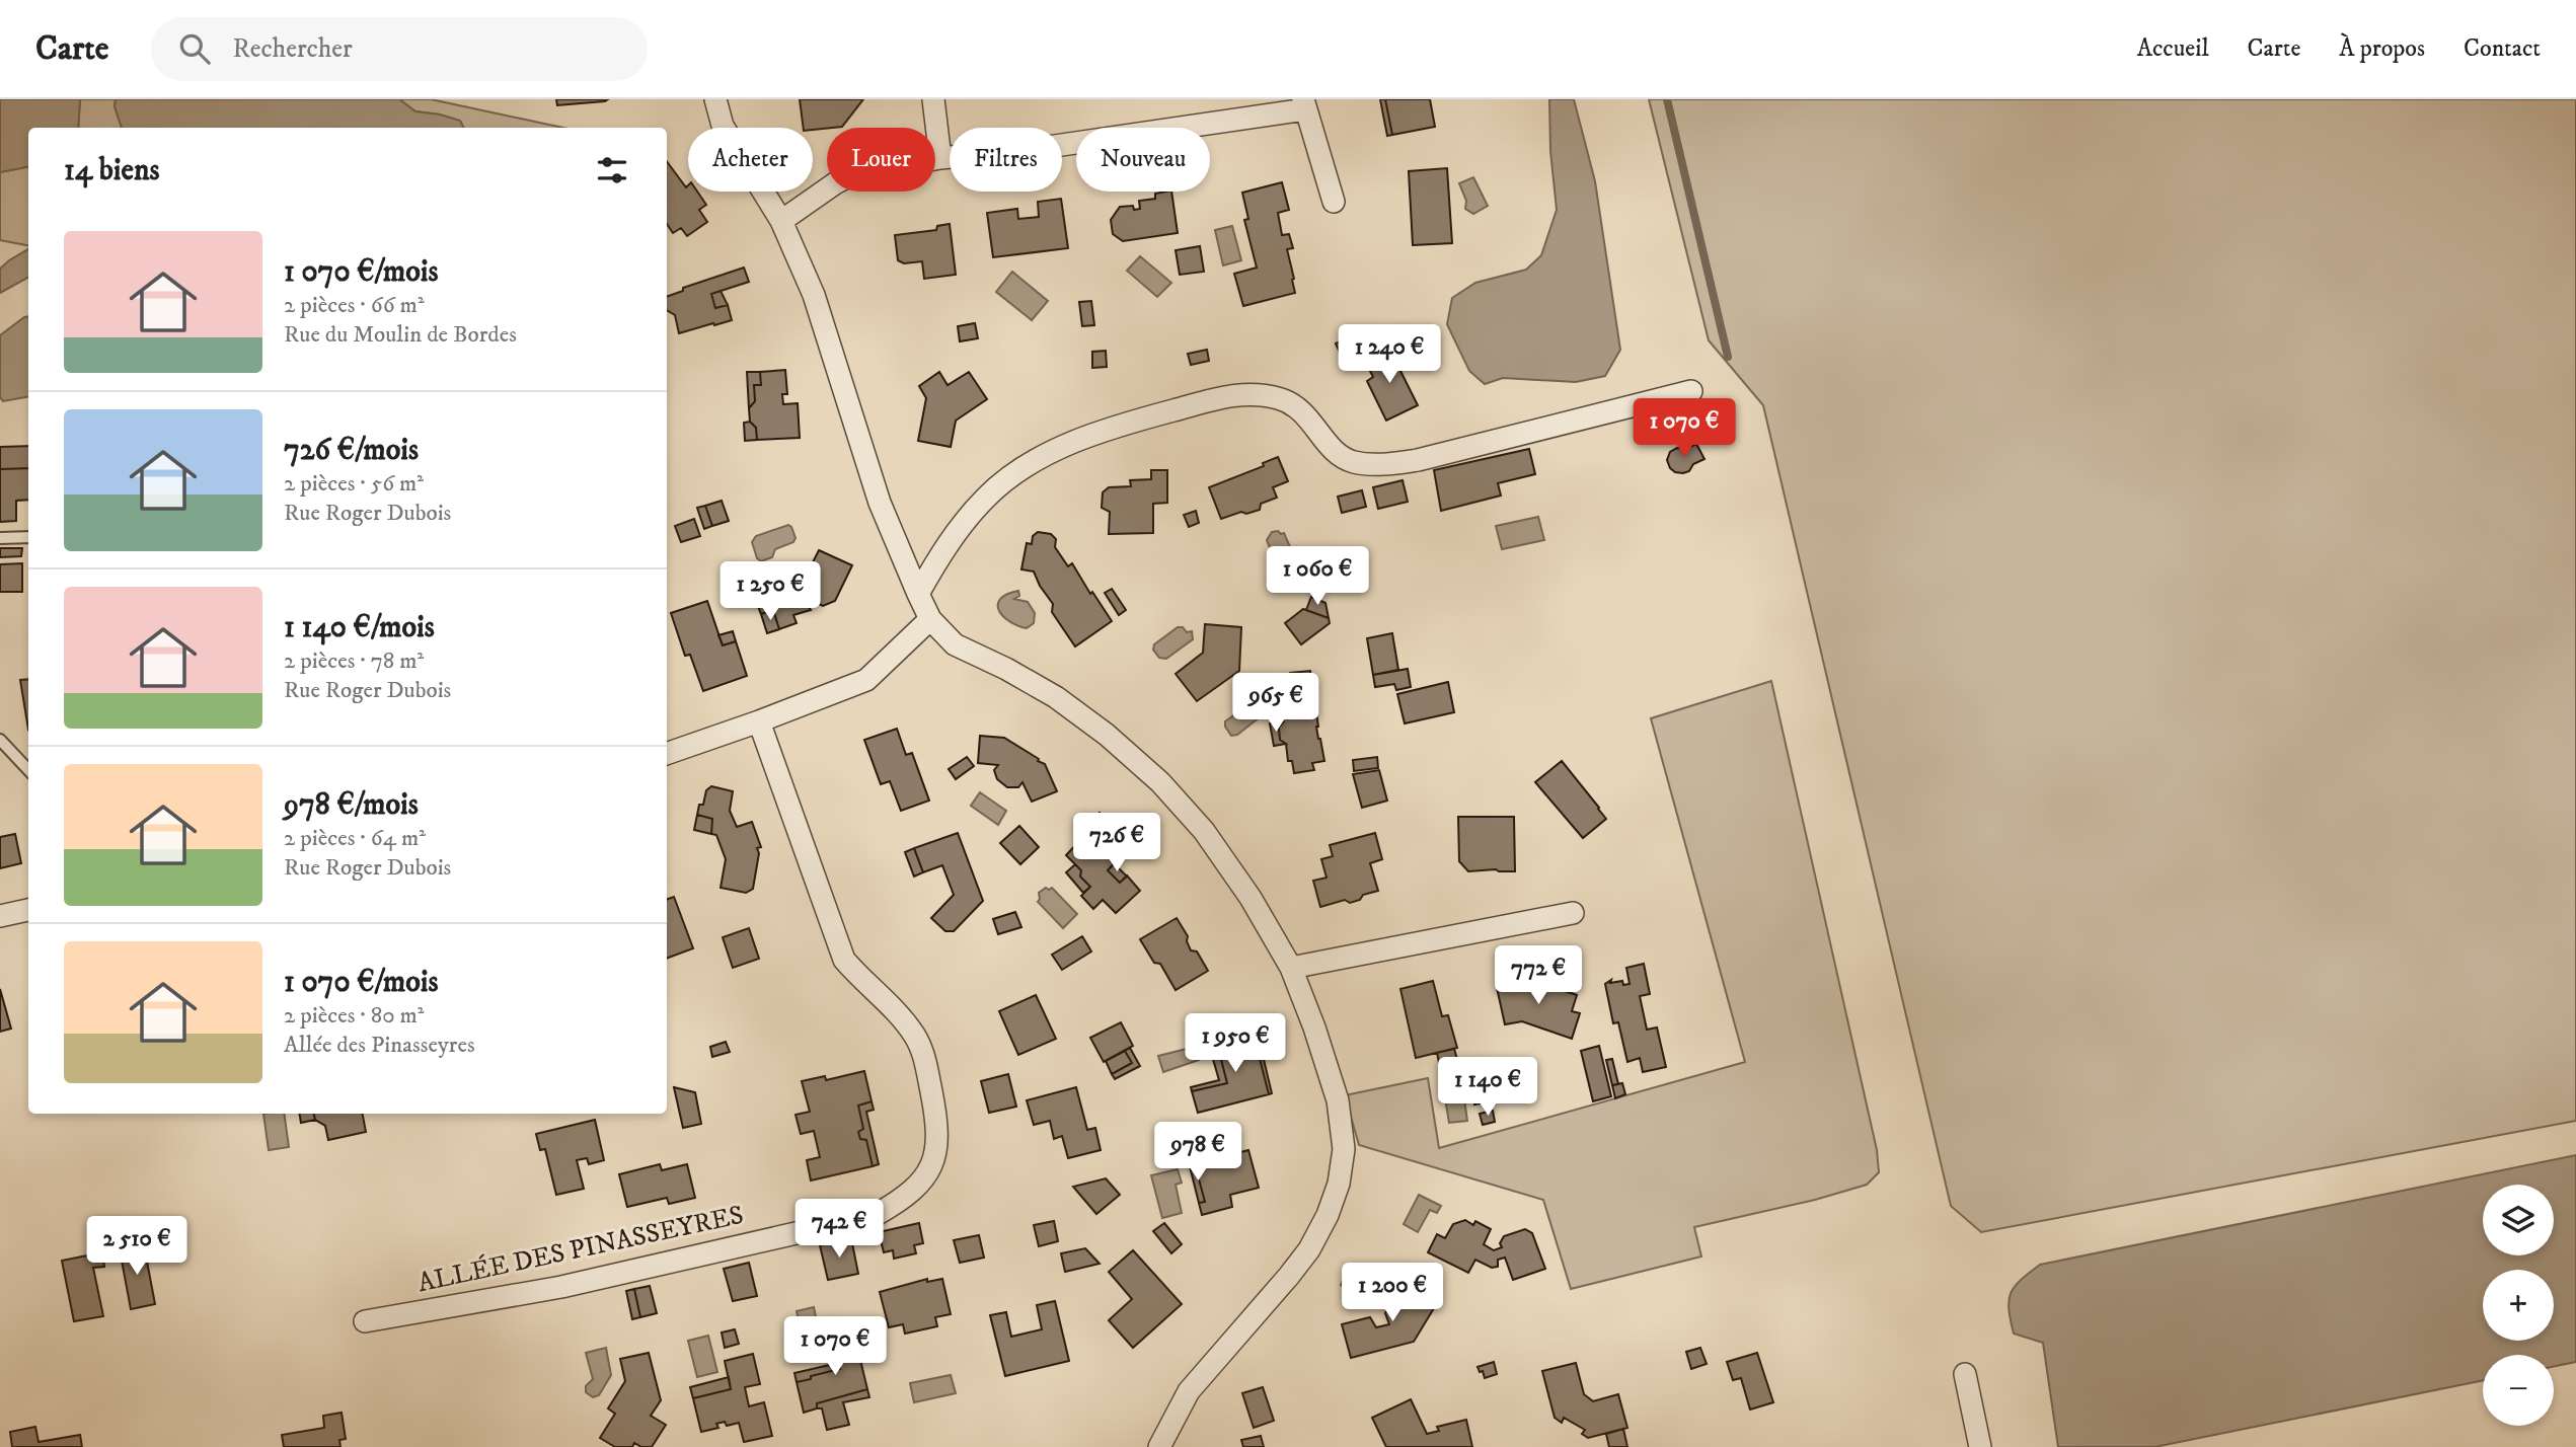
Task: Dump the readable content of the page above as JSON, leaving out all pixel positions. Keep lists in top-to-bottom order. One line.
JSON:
{"streets":{"street":["ALLÉE DES PINASSEYRES"]},"page":{"header":"Carte","search":"Rechercher","nav":["Accueil","Carte","À propos","Contact"],"chip":["Acheter","Louer","Filtres","Nouveau"],"heading":"14 biens","list":[{"name":"1 070 €/mois","note":"2 pièces · 66 m² · Rue du Moulin de Bordes"},{"name":"726 €/mois","note":"2 pièces · 56 m² · Rue Roger Dubois"},{"name":"1 140 €/mois","note":"2 pièces · 78 m² · Rue Roger Dubois"},{"name":"978 €/mois","note":"2 pièces · 64 m² · Rue Roger Dubois"},{"name":"1 070 €/mois","note":"2 pièces · 80 m² · Allée des Pinasseyres"}],"price":["1 240 €","1 070 €","1 060 €","1 250 €","965 €","726 €","772 €","1 950 €","1 140 €","978 €","742 €","2 510 €","1 200 €","1 070 €"],"map_buttons":["+","−"]}}
